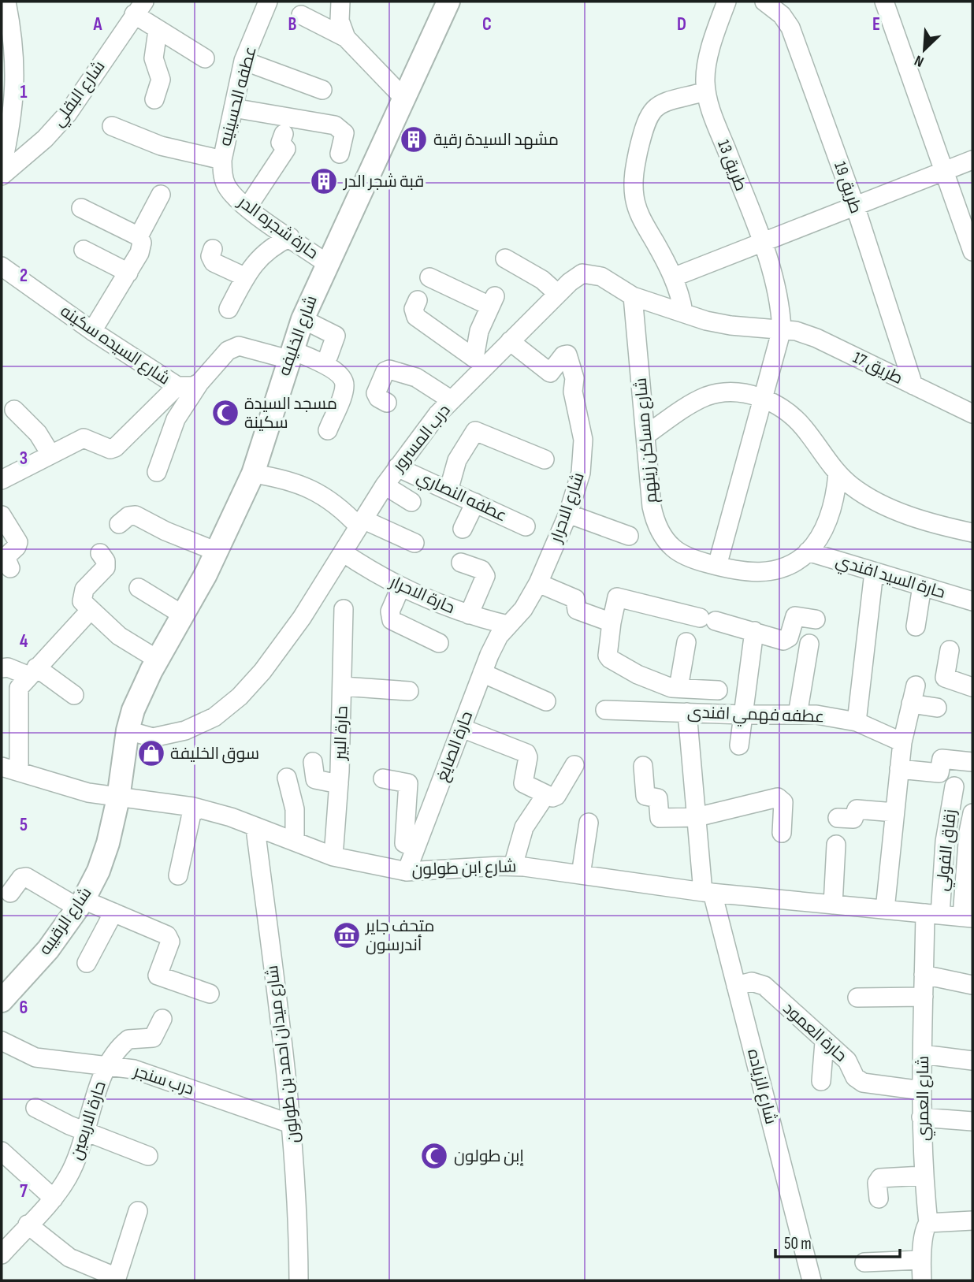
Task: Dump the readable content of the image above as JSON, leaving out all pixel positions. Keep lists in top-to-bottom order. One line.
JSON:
{"streets":{"street":["شارع البقلي","عطفه الحسينيه","طريق 13","طريق 19","حارة شجره الدر","شارع الخليفه","شارع السيده سكينه","طريق 17","درب المسرور","شارع مساكن زينهم","عطفه النصاري","شارع الاحرار","حارة السيد افندي","حارة الاحرار","عطفه فهمي افندى","حارة البير","حارة الصايغ","زقاق الفولي","شارع ابن طولون","شارع الرقيبه","حارة العمود","شارع ميدان احمد بن طولون","درب سنجر","شارع الزياده","شارع العمري","حارة الاربعين"]},"crossings":[["عطفه الحسينيه","حارة شجره الدر"],["طريق 13","طريق 17"],["طريق 13","درب المسرور"],["طريق 19","طريق 17"],["حارة شجره الدر","شارع الخليفه"],["شارع الخليفه","درب المسرور"],["شارع الخليفه","شارع ابن طولون"],["شارع الخليفه","شارع الرقيبه"],["طريق 17","درب المسرور"],["درب المسرور","شارع مساكن زينهم"],["درب المسرور","عطفه النصاري"],["درب المسرور","شارع الاحرار"],["درب المسرور","حارة الاحرار"],["شارع مساكن زينهم","حارة السيد افندي"],["شارع الاحرار","حارة الاحرار"],["شارع الاحرار","حارة الصايغ"],["حارة الاحرار","حارة الصايغ"],["عطفه فهمي افندى","شارع الزياده"],["حارة البير","شارع ابن طولون"],["حارة الصايغ","شارع ابن طولون"],["زقاق الفولي","شارع ابن طولون"],["زقاق الفولي","شارع العمري"],["شارع ابن طولون","شارع الرقيبه"],["شارع ابن طولون","شارع ميدان احمد بن طولون"],["شارع ابن طولون","شارع الزياده"],["شارع ابن طولون","شارع العمري"],["حارة العمود","شارع الزياده"],["حارة العمود","شارع العمري"],["شارع ميدان احمد بن طولون","درب سنجر"],["درب سنجر","حارة الاربعين"]],"places":{"building":["مشهد السيدة رقية","قبة شجر الدر"],"mosque":["مسجد السيدة سكينة","إبن طولون"],"shop":["سوق الخليفة"],"museum":["متحف جاير أندرسون"]},"scale_bar":"50 m","north":"bottom left","grid":{"columns":["A","B","C","D","E"],"rows":["1","2","3","4","5","6","7"]}}
